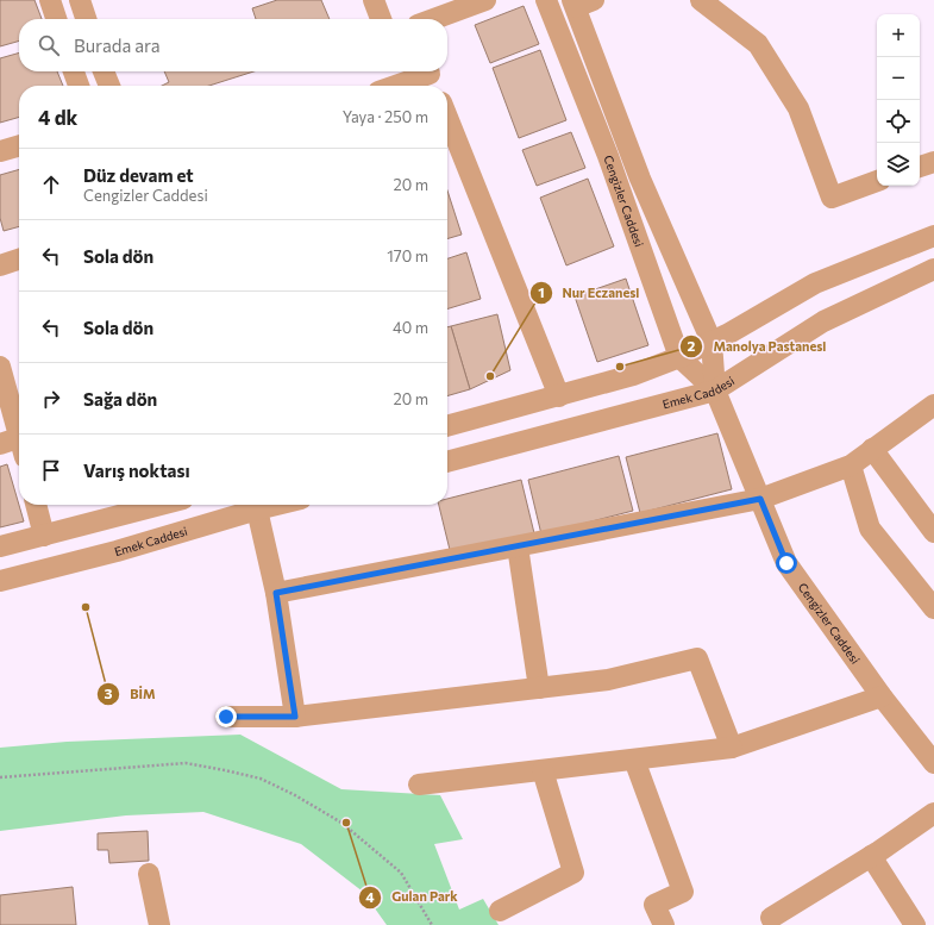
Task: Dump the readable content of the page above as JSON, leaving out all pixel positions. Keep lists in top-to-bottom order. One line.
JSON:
{"streets":{"street":["Cengizler Caddesi","Emek Caddesi"]},"crossings":[["Cengizler Caddesi","Emek Caddesi"]],"places":["Manolya Pastanesi","Nur Eczanesi","BİM","Gulan Park"],"page":{"map_buttons":["+","−"],"search":"Burada ara","heading":["4 dk","Yaya · 250 m"],"list":[["Düz devam et","Cengizler Caddesi","20 m"],["Sola dön","170 m"],["Sola dön","40 m"],["Sağa dön","20 m"],"Varış noktası"]}}
